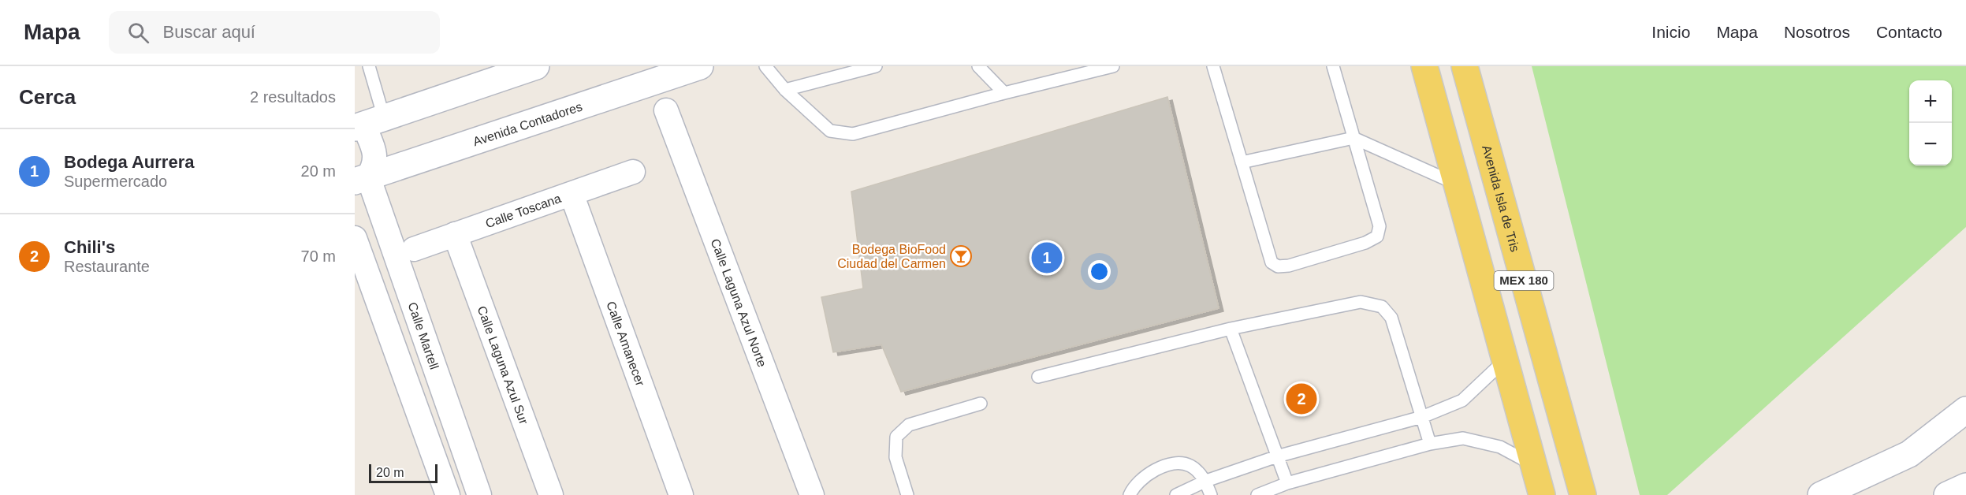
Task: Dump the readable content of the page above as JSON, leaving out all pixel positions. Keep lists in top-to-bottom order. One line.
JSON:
{"streets":{"main road":["Avenida Contadores","Avenida Isla de Tris","MEX 180"],"street":["Calle Toscana","Calle Laguna Azul Norte","Calle Martell","Calle Amanecer","Calle Laguna Azul Sur"]},"crossings":[["Avenida Contadores","Calle Martell"],["Calle Toscana","Calle Amanecer"],["Calle Toscana","Calle Laguna Azul Sur"]],"places":{"bar":["Bodega BioFood Ciudad del Carmen"]},"scale_bar":"20 m","page":{"header":"Mapa","search":"Buscar aquí","nav":["Inicio","Mapa","Nosotros","Contacto"],"heading":["Cerca","2 resultados"],"map_buttons":["+","−"],"list":[{"mark":"1","name":"Bodega Aurrera","note":"Supermercado","value":"20 m"},{"mark":"2","name":"Chili's","note":"Restaurante","value":"70 m"}],"pins":["1","2"],"scale":"20 m"}}
